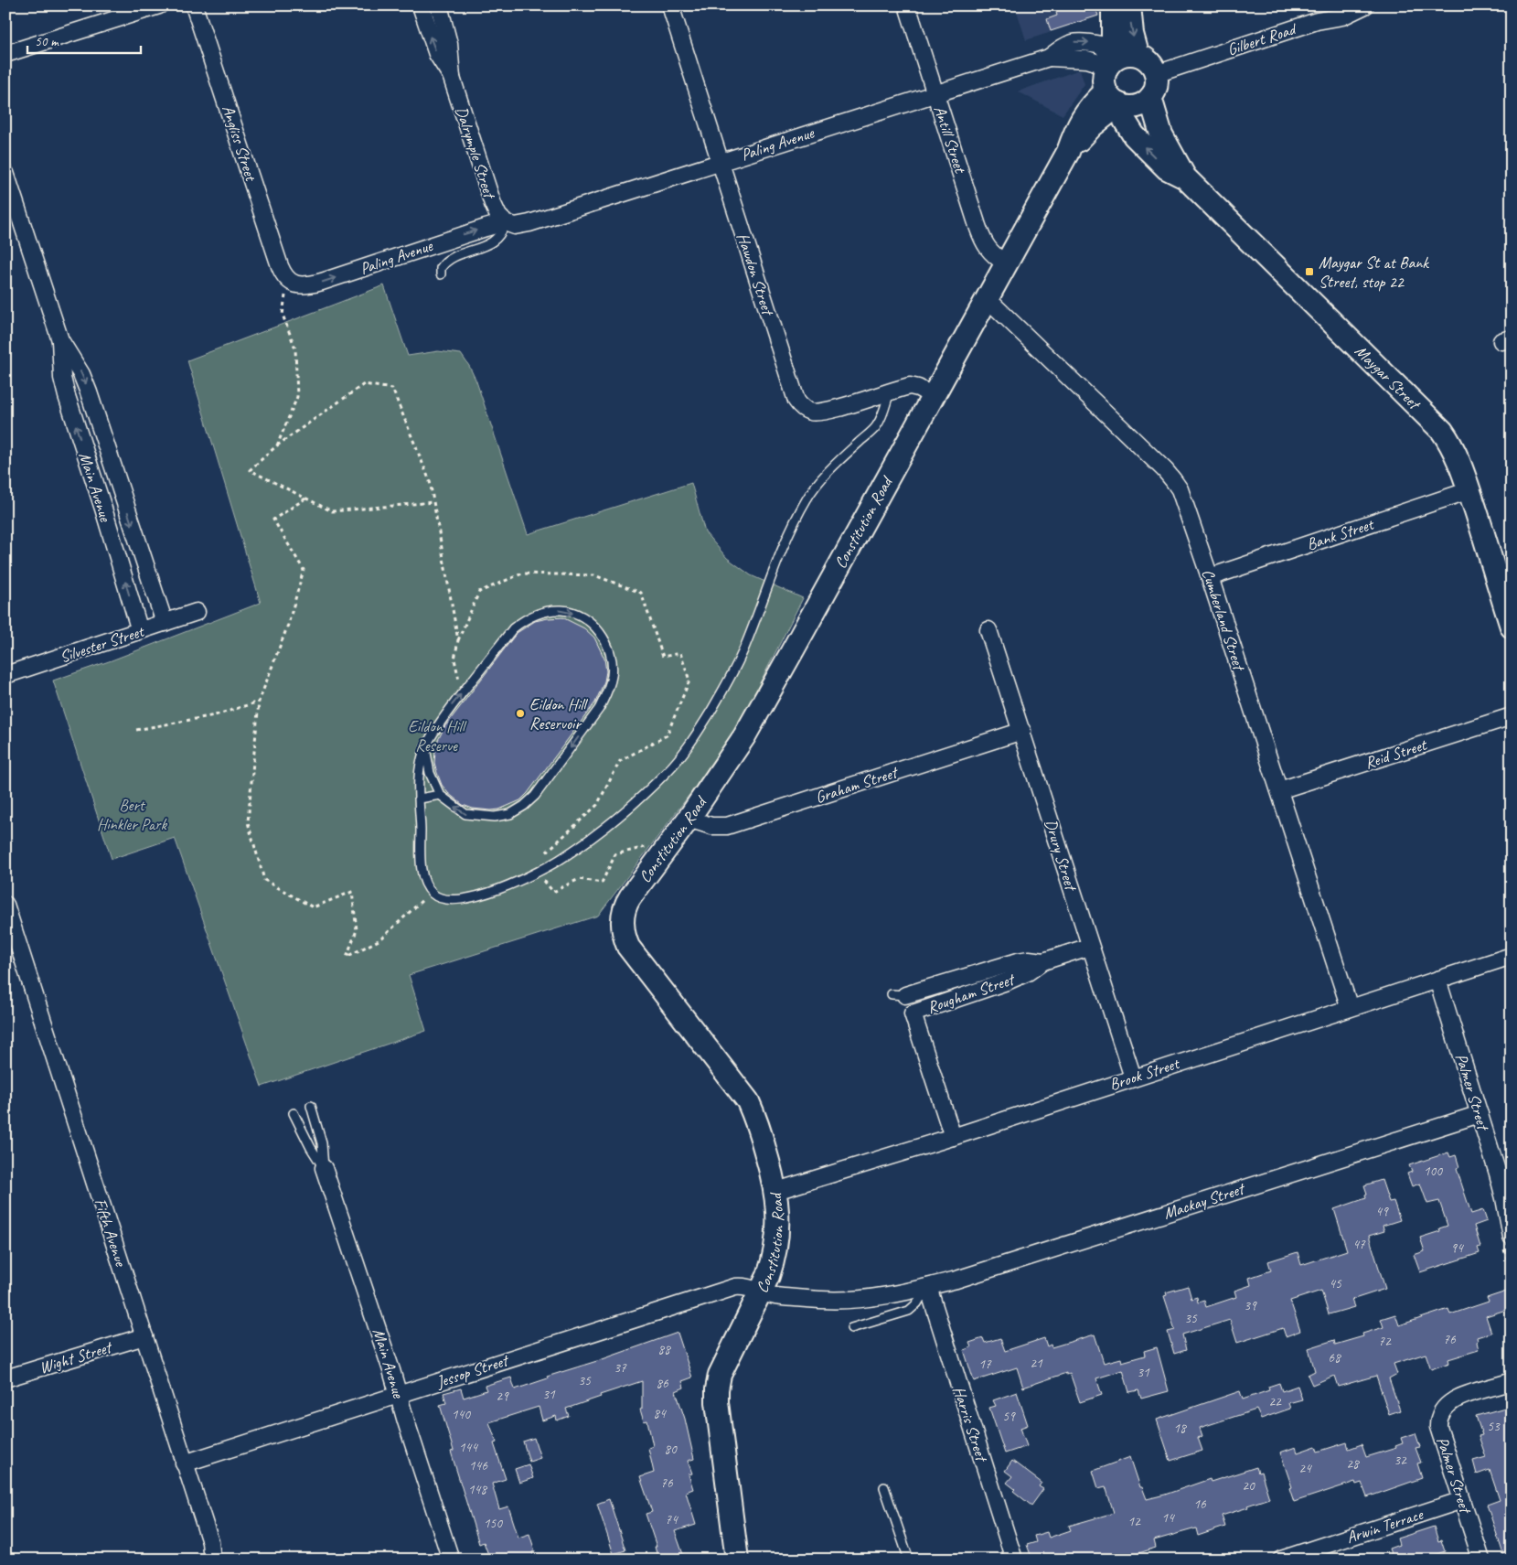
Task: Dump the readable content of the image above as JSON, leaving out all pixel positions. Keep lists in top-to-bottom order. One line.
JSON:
{"streets":{"street":["Gilbert Road","Antill Street","Angliss Street","Paling Avenue","Dalrymple Street","Hawdon Street","Maygar Street","Main Avenue","Constitution Road","Bank Street","Cumberland Street","Silvester Street","Reid Street","Graham Street","Drury Street","Rougham Street","Brook Street","Palmer Street","Mackay Street","Fifth Avenue","Wight Street","Jessop Street","Harris Street","Arwin Terrace"]},"crossings":[["Gilbert Road","Paling Avenue"],["Gilbert Road","Maygar Street"],["Gilbert Road","Constitution Road"],["Antill Street","Paling Avenue"],["Antill Street","Constitution Road"],["Angliss Street","Paling Avenue"],["Paling Avenue","Dalrymple Street"],["Paling Avenue","Hawdon Street"],["Paling Avenue","Maygar Street"],["Paling Avenue","Constitution Road"],["Hawdon Street","Constitution Road"],["Maygar Street","Constitution Road"],["Maygar Street","Bank Street"],["Main Avenue","Silvester Street"],["Main Avenue","Jessop Street"],["Constitution Road","Cumberland Street"],["Constitution Road","Graham Street"],["Constitution Road","Brook Street"],["Constitution Road","Mackay Street"],["Constitution Road","Jessop Street"],["Bank Street","Cumberland Street"],["Cumberland Street","Reid Street"],["Cumberland Street","Brook Street"],["Graham Street","Drury Street"],["Drury Street","Rougham Street"],["Drury Street","Brook Street"],["Rougham Street","Brook Street"],["Brook Street","Palmer Street"],["Palmer Street","Mackay Street"],["Palmer Street","Arwin Terrace"],["Mackay Street","Jessop Street"],["Mackay Street","Harris Street"],["Fifth Avenue","Wight Street"],["Fifth Avenue","Jessop Street"]],"parks":["Eildon Hill Reserve","Bert Hinkler Park"],"places":{"transit":["Maygar St at Bank Street, stop 22"],"other":["Eildon Hill Reservoir"]},"house_numbers":["100","49","47","94","45","39","35","76","72","88","68","21","17","37","31","35","86","31","29","22","84","140","59","53","18","144","80","32","28","146","24","76","20","148","16","14","74","12","150"],"scale_bar":"50 m"}
